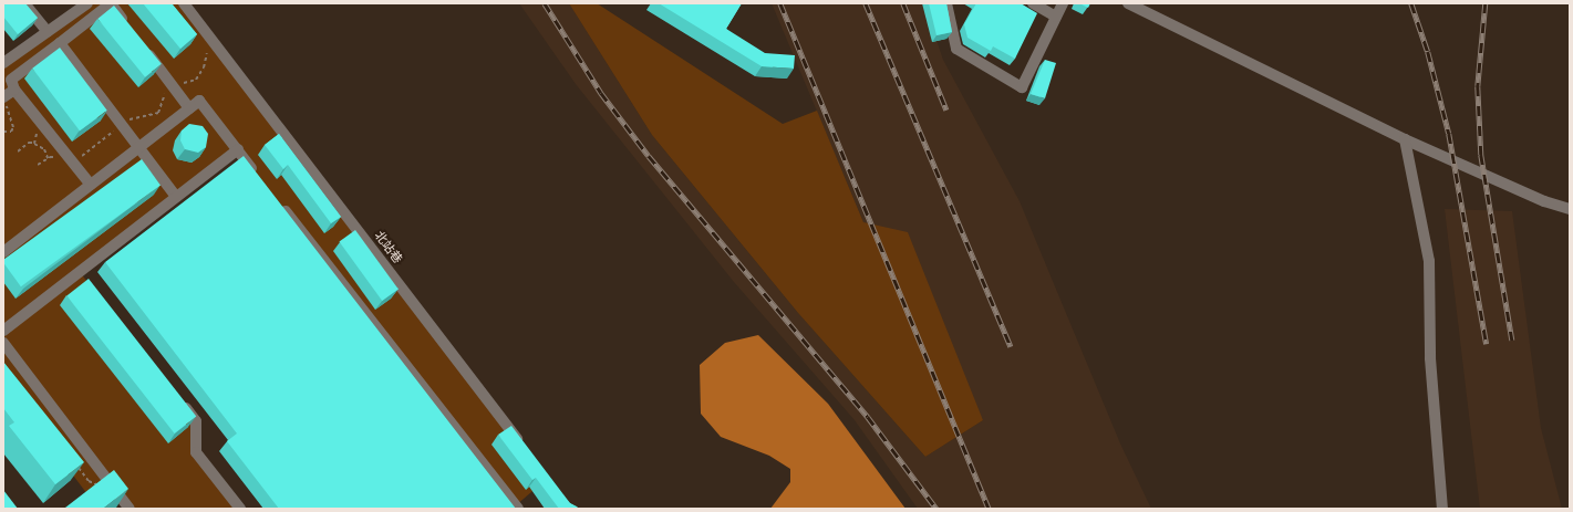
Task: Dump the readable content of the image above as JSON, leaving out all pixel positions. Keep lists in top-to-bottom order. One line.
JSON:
{"streets":{"street":["北站巷"]}}
